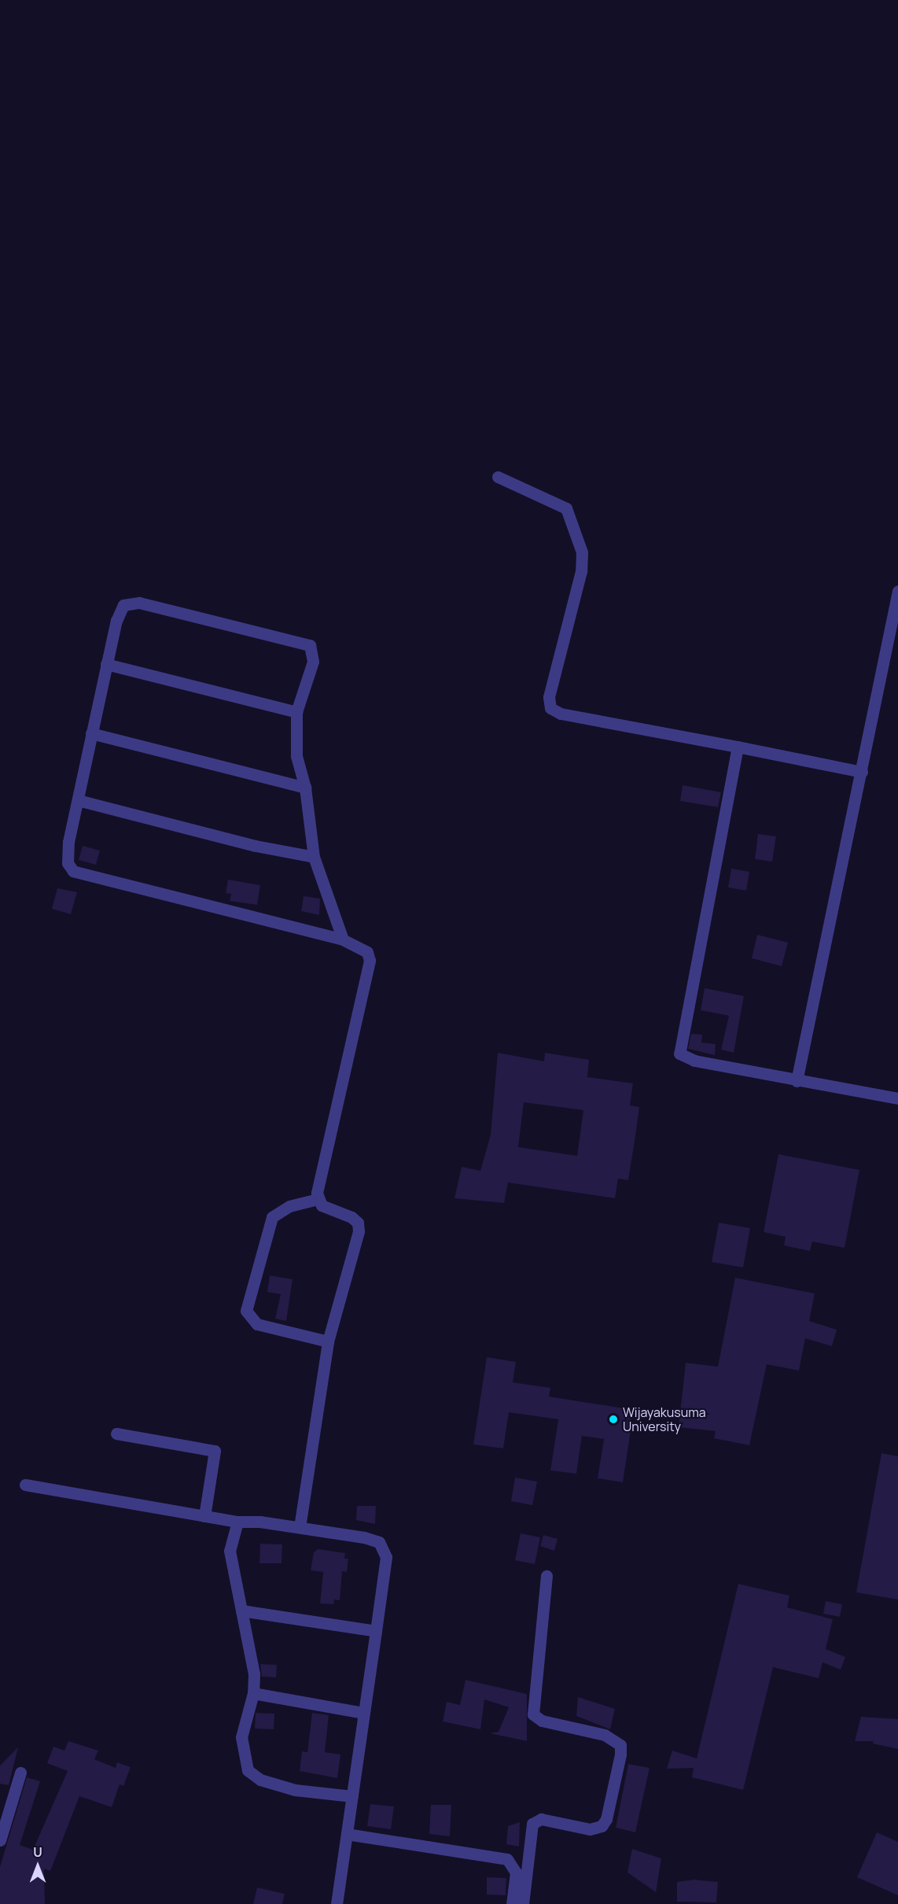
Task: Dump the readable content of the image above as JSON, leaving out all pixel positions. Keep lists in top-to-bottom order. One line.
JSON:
{"places":["Wijayakusuma University"],"north":"top"}
